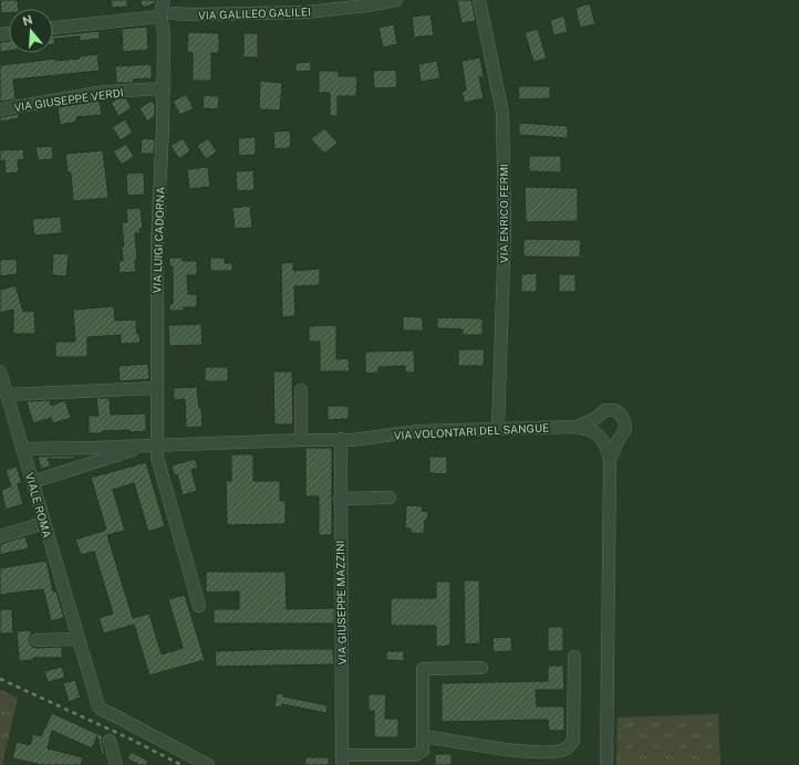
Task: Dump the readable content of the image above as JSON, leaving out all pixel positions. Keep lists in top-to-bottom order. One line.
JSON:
{"streets":{"street":["VIA GALILEO GALILEI","VIA GIUSEPPE VERDI","VIA ENRICO FERMI","VIA LUIGI CADORNA","VIA VOLONTARI DEL SANGUE","VIALE ROMA","VIA GIUSEPPE MAZZINI"]},"crossings":[["VIA GALILEO GALILEI","VIA LUIGI CADORNA"],["VIA GIUSEPPE VERDI","VIA LUIGI CADORNA"],["VIA ENRICO FERMI","VIA VOLONTARI DEL SANGUE"],["VIA VOLONTARI DEL SANGUE","VIA GIUSEPPE MAZZINI"]],"north":"top"}
